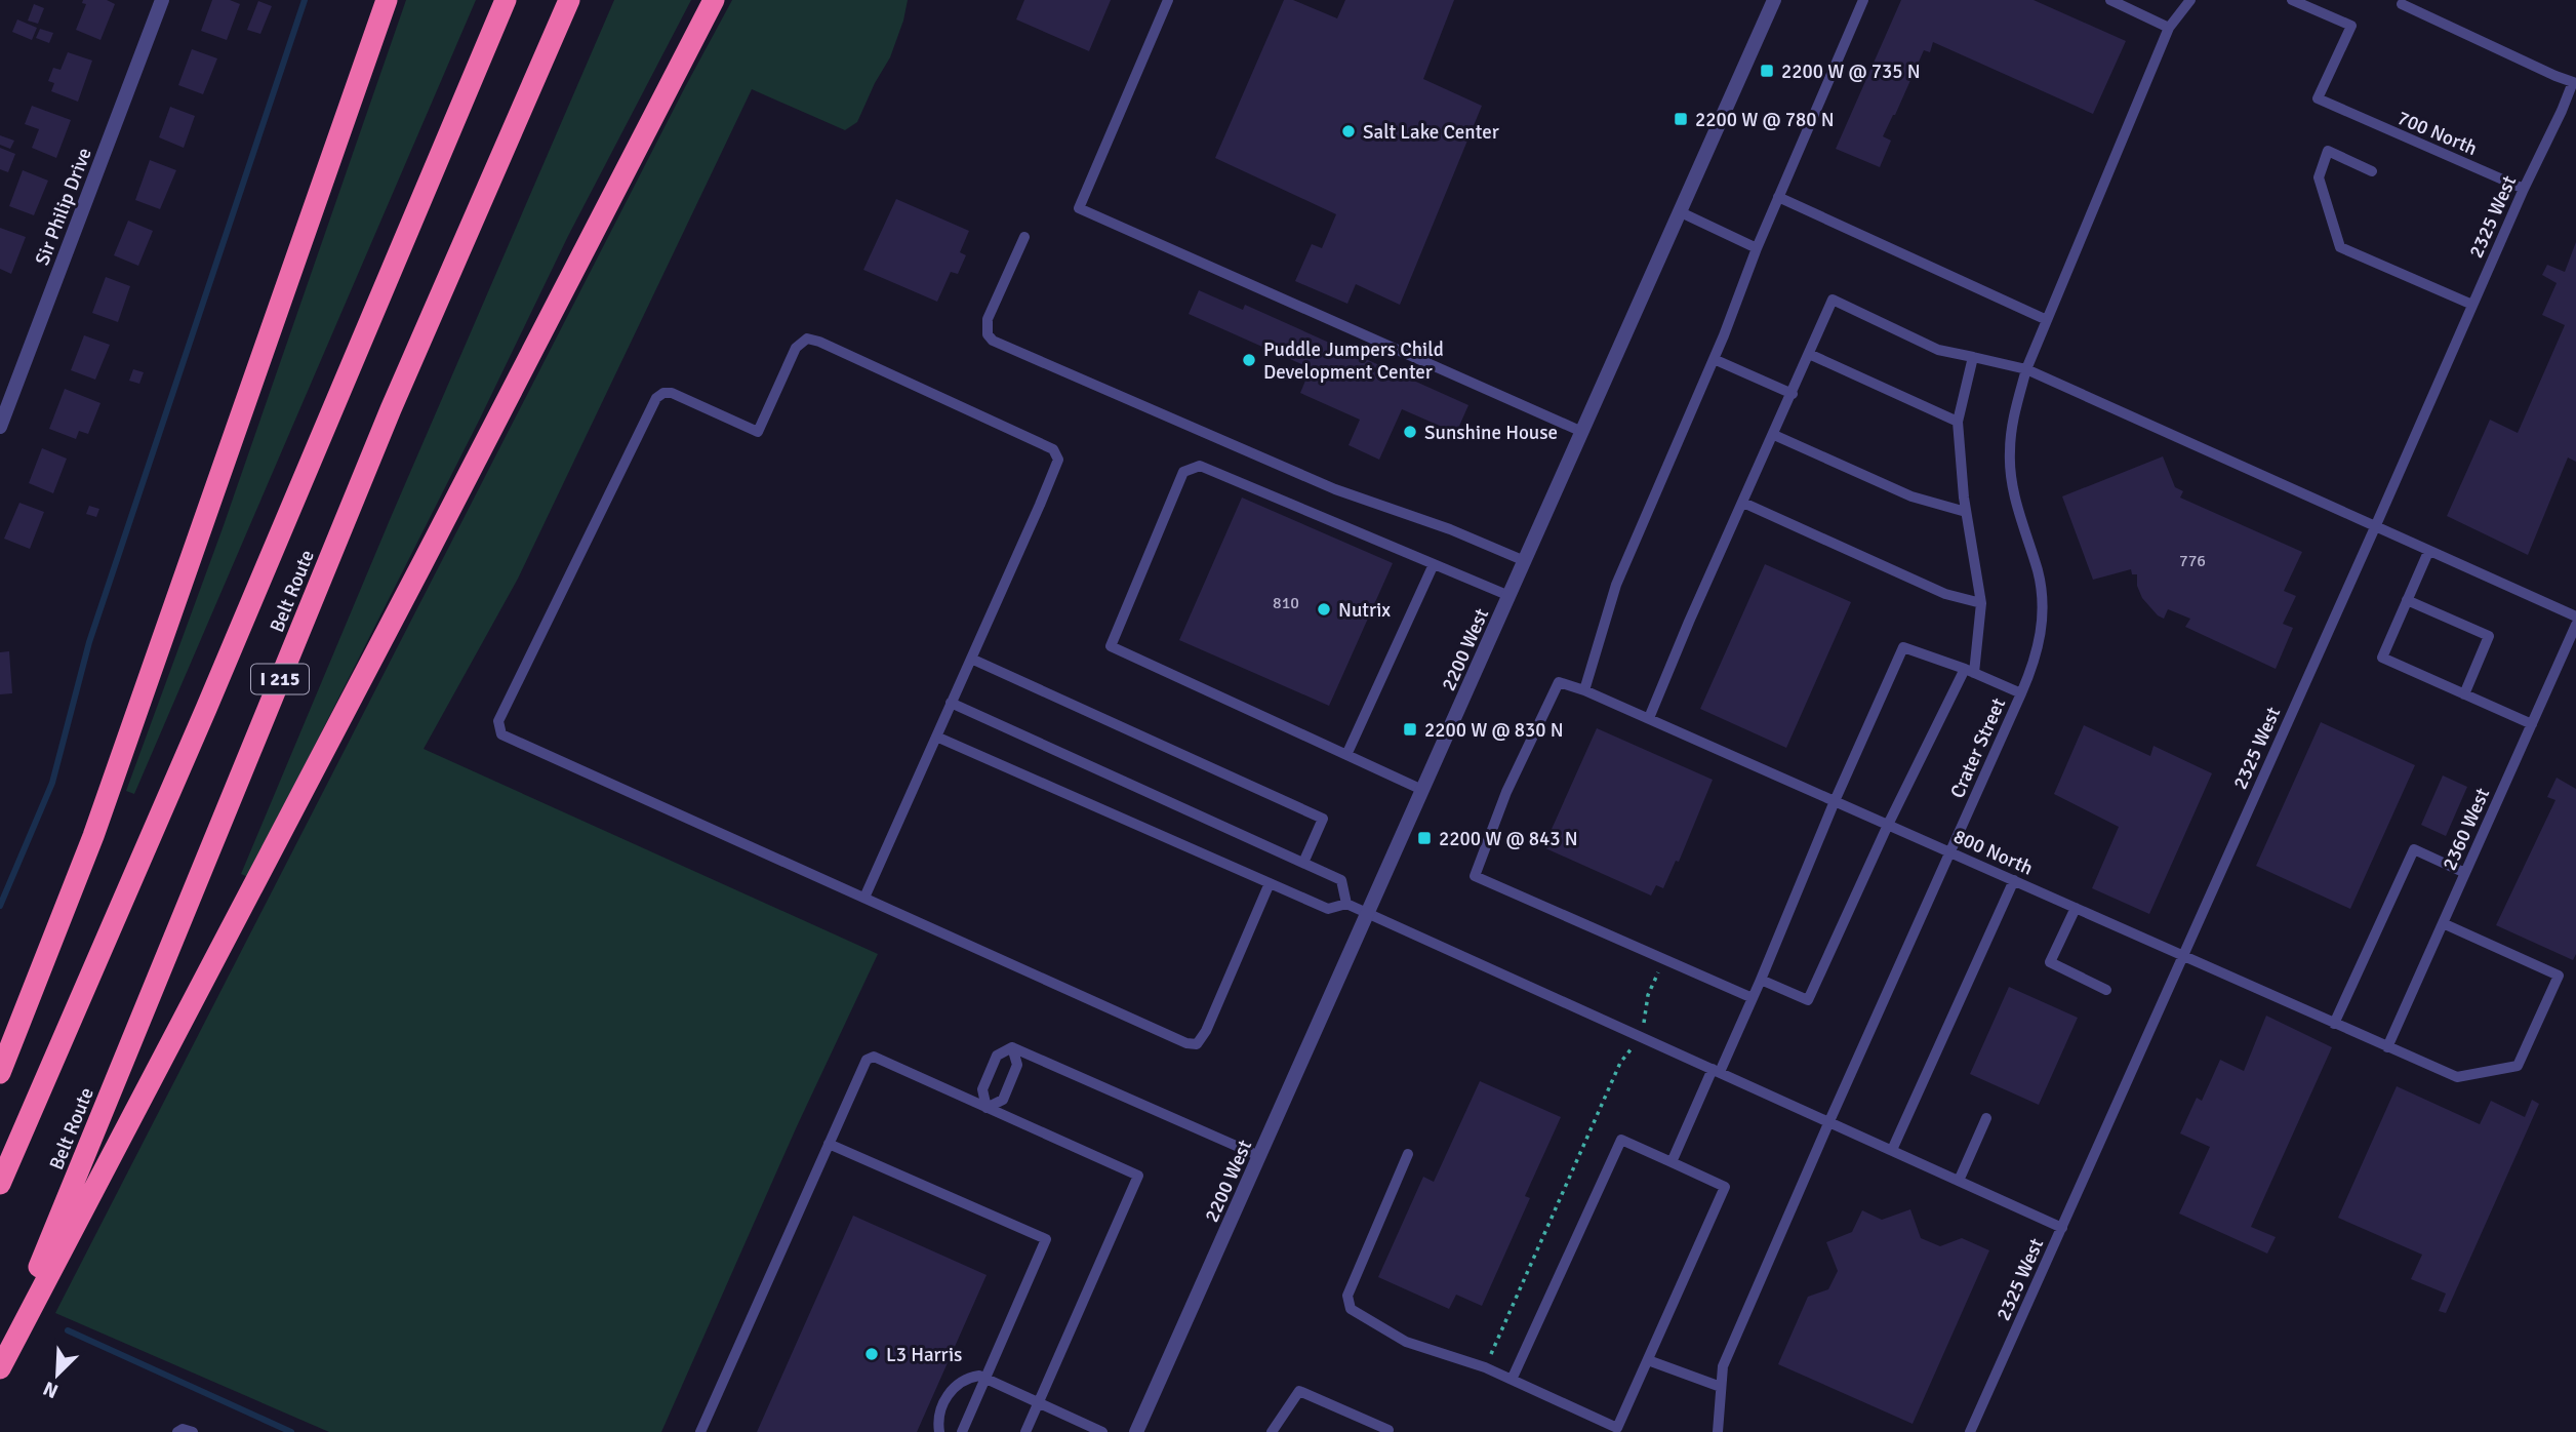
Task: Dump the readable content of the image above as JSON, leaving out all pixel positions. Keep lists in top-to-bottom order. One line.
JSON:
{"streets":{"highway":["Belt Route","I 215"],"street":["Sir Philip Drive","2200 West"],"lane":["700 North","2325 West","Crater Street","2360 West","800 North"]},"crossings":[["700 North","2325 West"],["2325 West","800 North"],["Crater Street","800 North"],["2360 West","800 North"]],"places":{"transit":["2200 W @ 735 N","2200 W @ 780 N","2200 W @ 830 N","2200 W @ 843 N"],"other":["Salt Lake Center","Puddle Jumpers Child Development Center","Sunshine House","Nutrix","L3 Harris"]},"house_numbers":["776","810"],"north":"bottom left"}
